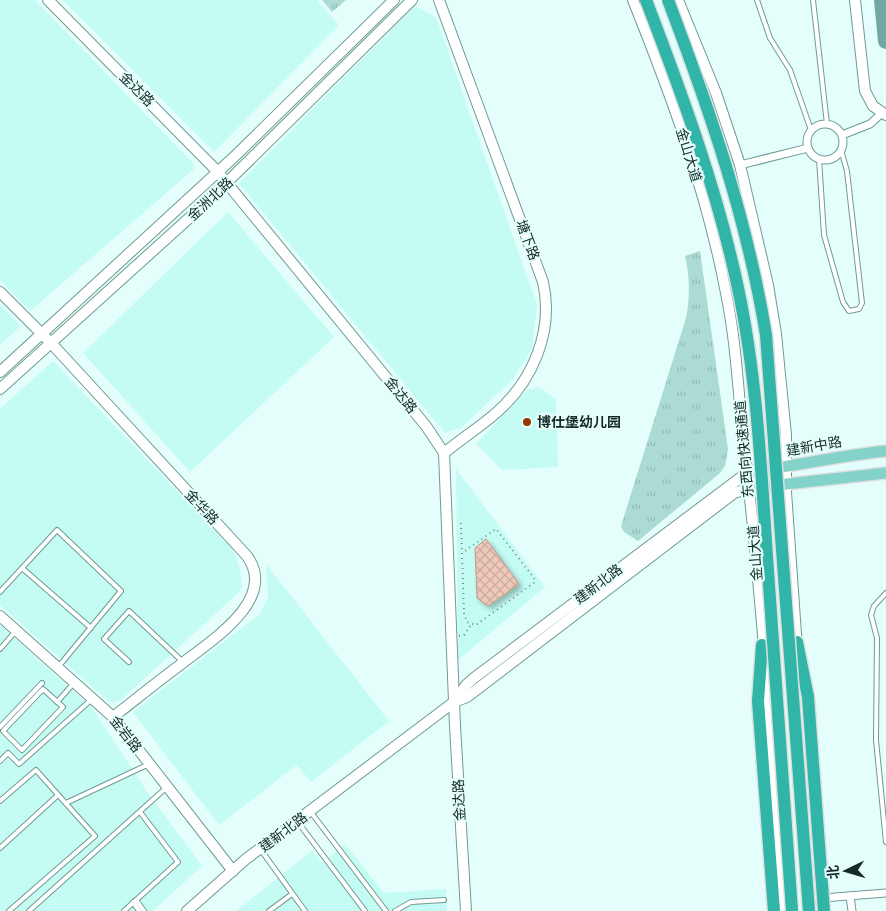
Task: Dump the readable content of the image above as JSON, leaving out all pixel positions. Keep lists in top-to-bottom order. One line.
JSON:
{"streets":{"highway":["东西向快速通道"],"main road":["金达路","金山大道","金洲北路","塘下路","建新中路","金华路","建新北路","金岩路"]},"crossings":[["金达路","金洲北路"],["金达路","塘下路"],["金达路","建新北路"],["金山大道","建新中路"],["金山大道","建新北路"],["金洲北路","金华路"],["建新中路","建新北路"],["金华路","金岩路"],["建新北路","金岩路"]],"places":["博仕堡幼儿园"],"north":"left"}
